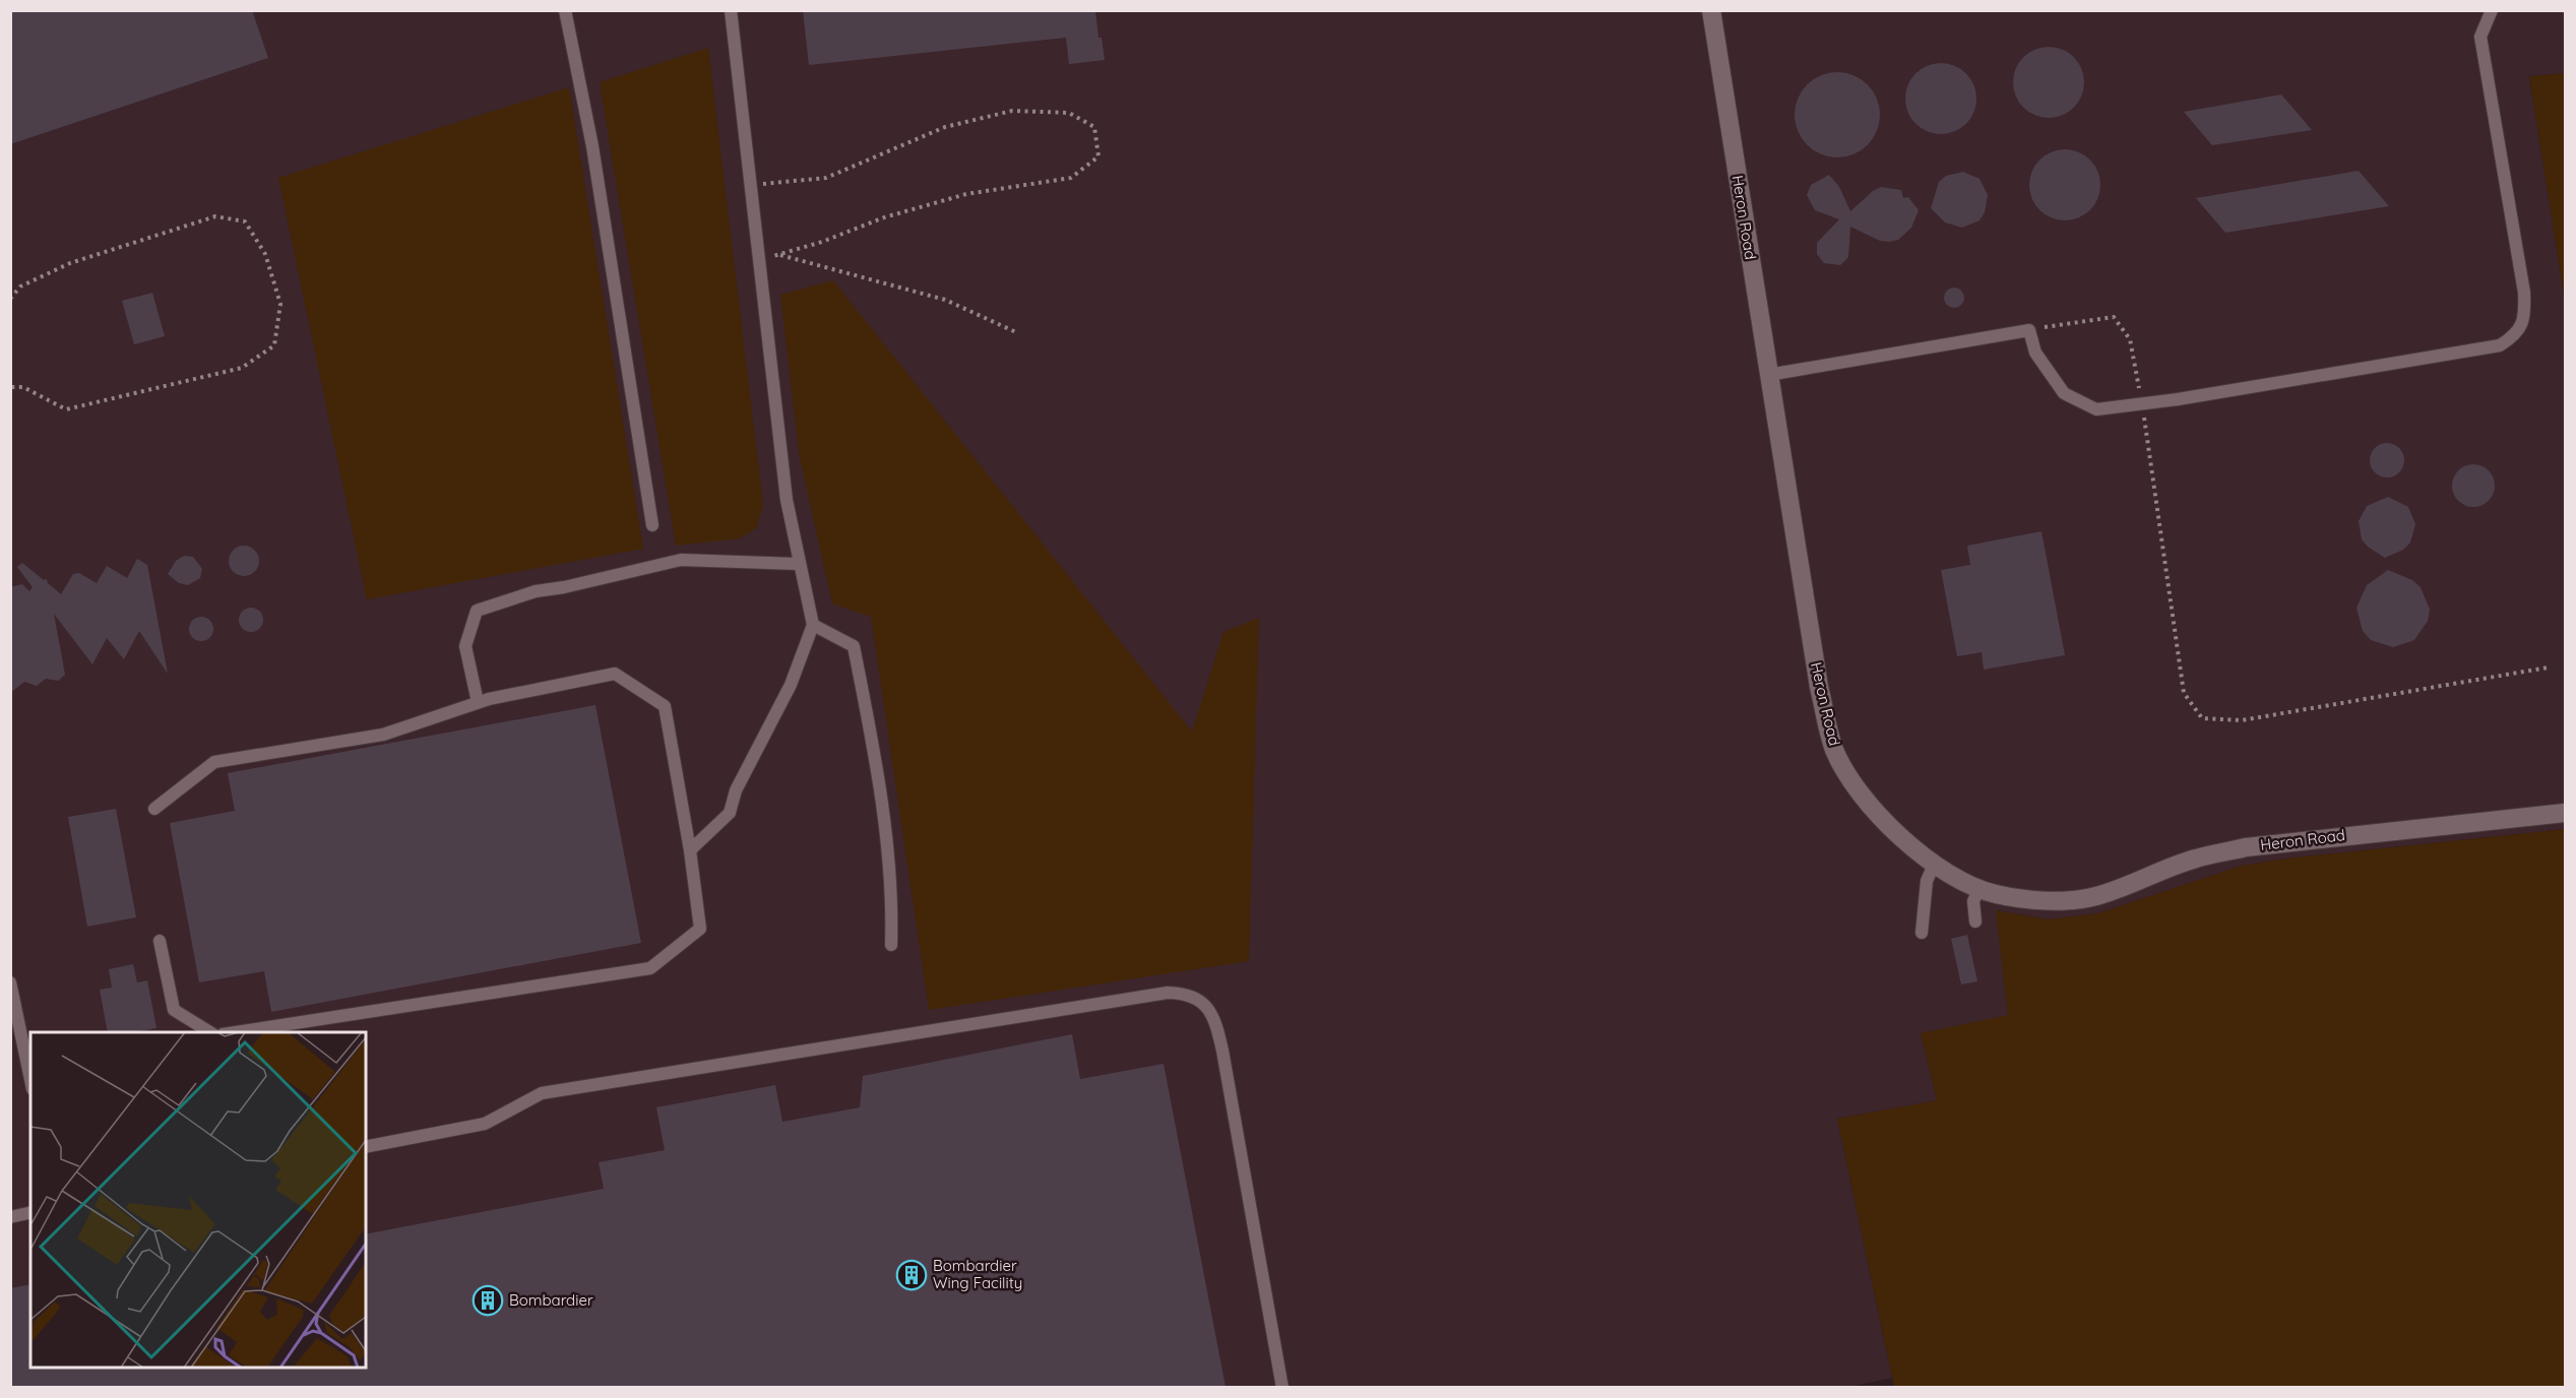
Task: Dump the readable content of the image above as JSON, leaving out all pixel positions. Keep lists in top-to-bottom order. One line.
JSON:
{"streets":{"street":["Heron Road"]},"places":{"building":["Bombardier Wing Facility","Bombardier"]}}
